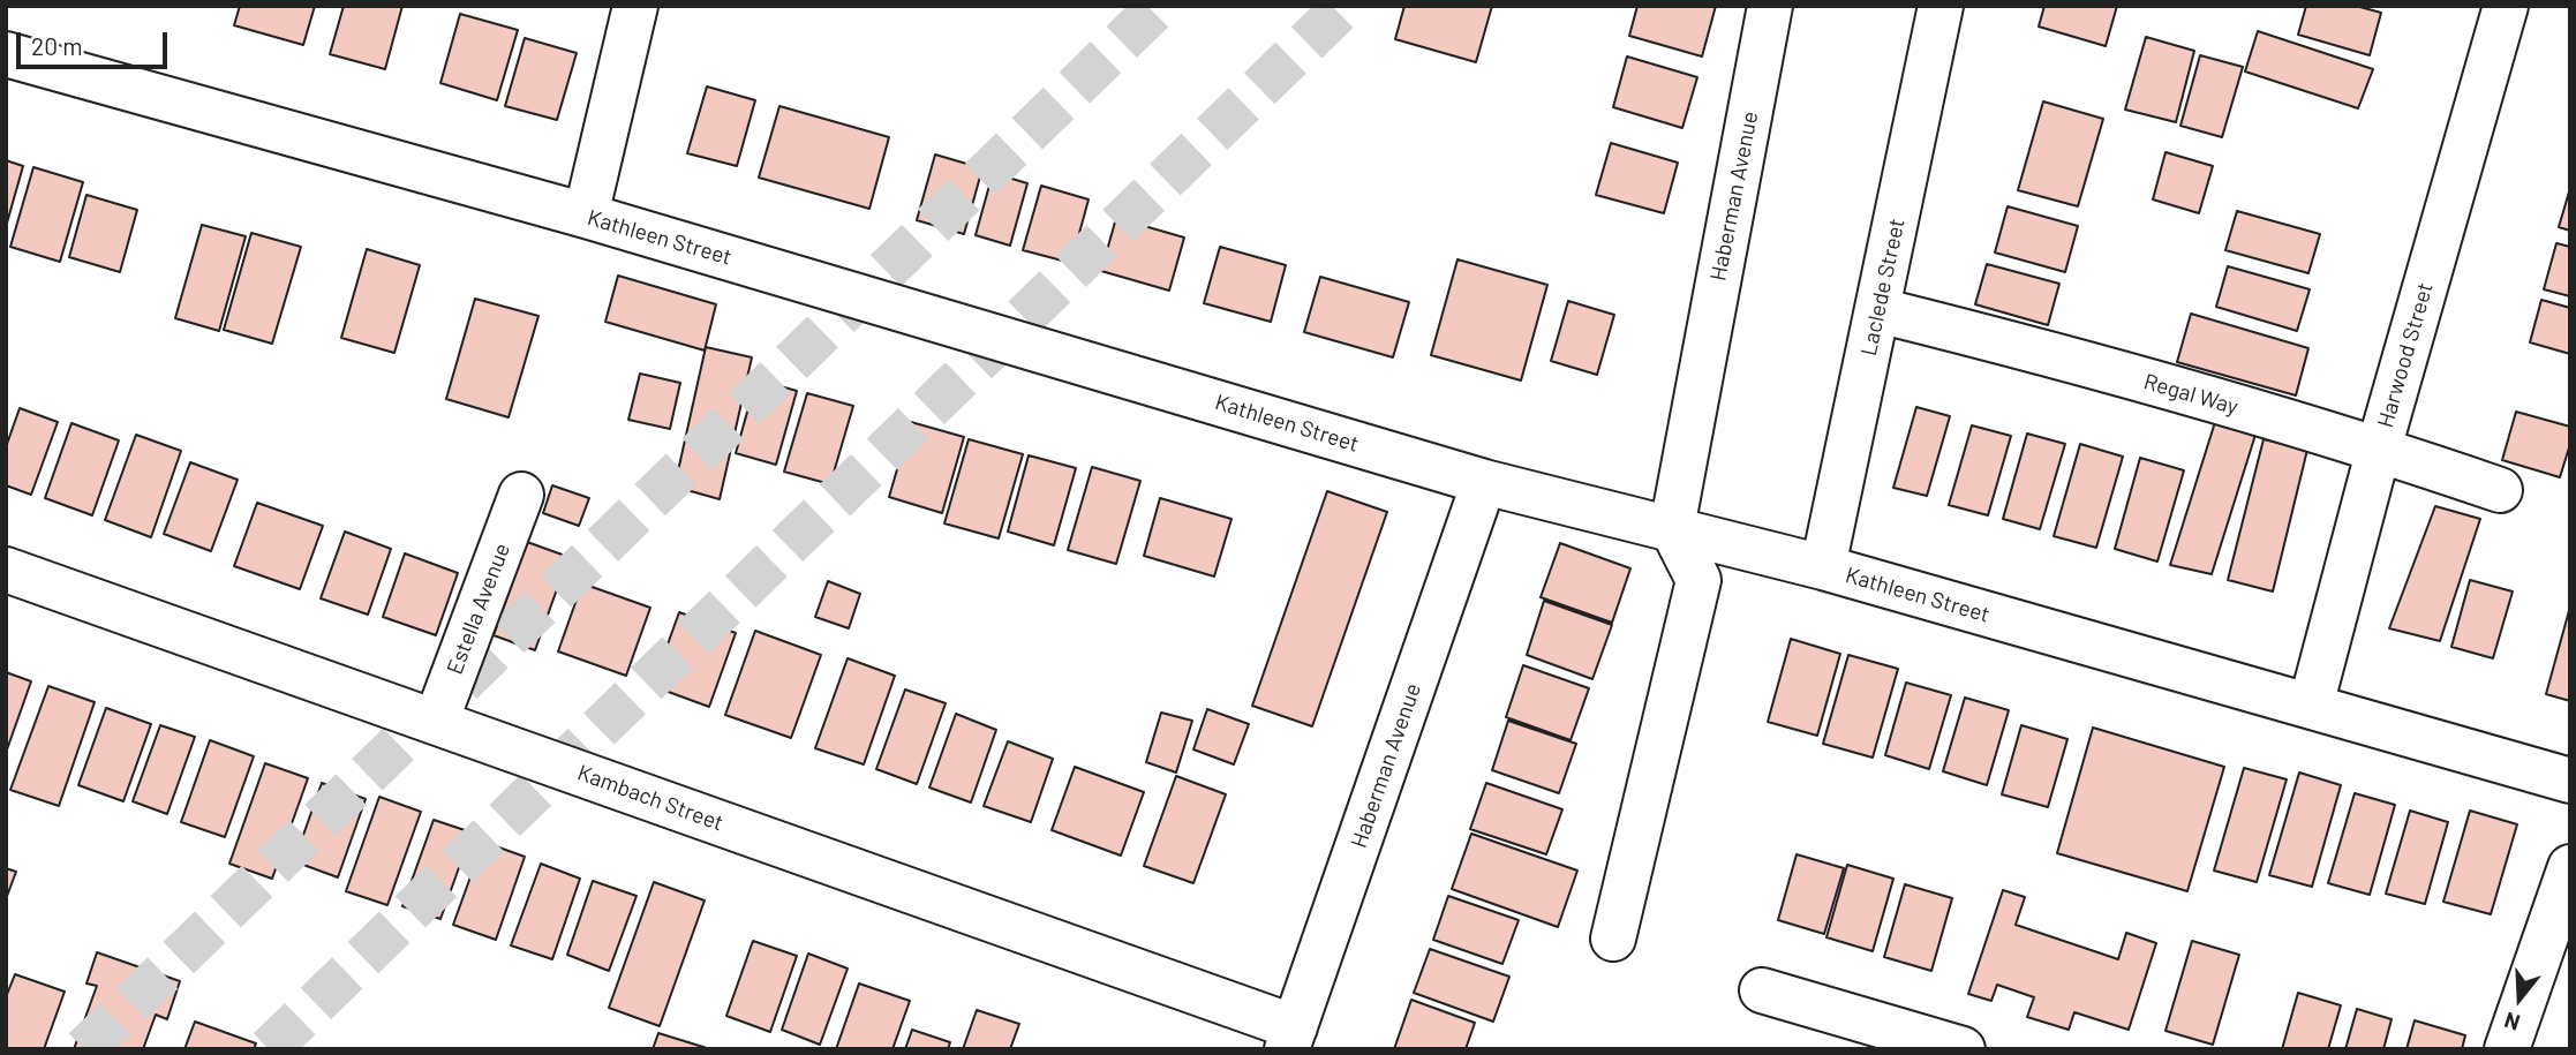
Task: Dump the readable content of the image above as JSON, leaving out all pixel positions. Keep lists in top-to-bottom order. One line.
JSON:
{"streets":{"street":["Haberman Avenue","Kathleen Street","Laclede Street","Harwood Street","Regal Way","Estella Avenue","Kambach Street"]},"crossings":[["Haberman Avenue","Kathleen Street"],["Haberman Avenue","Kambach Street"],["Kathleen Street","Laclede Street"],["Kathleen Street","Harwood Street"],["Laclede Street","Regal Way"],["Harwood Street","Regal Way"],["Estella Avenue","Kambach Street"]],"scale_bar":"20 m","north":"bottom"}
